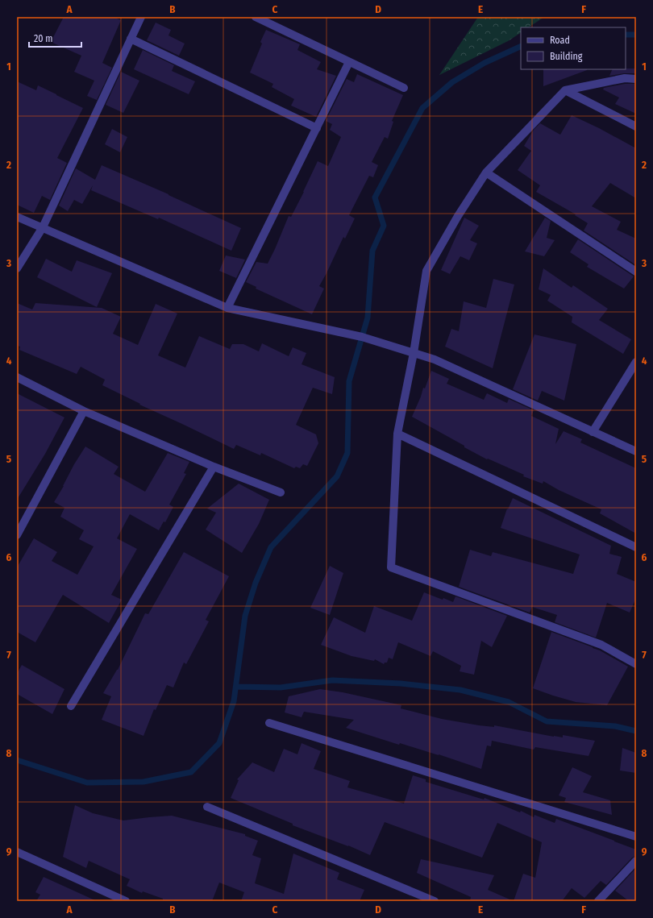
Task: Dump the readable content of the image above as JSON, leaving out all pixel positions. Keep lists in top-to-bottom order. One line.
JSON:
{"legend":["Road","Building"],"scale_bar":"20 m","grid":{"columns":["A","B","C","D","E","F"],"rows":["1","2","3","4","5","6","7","8","9"]}}
